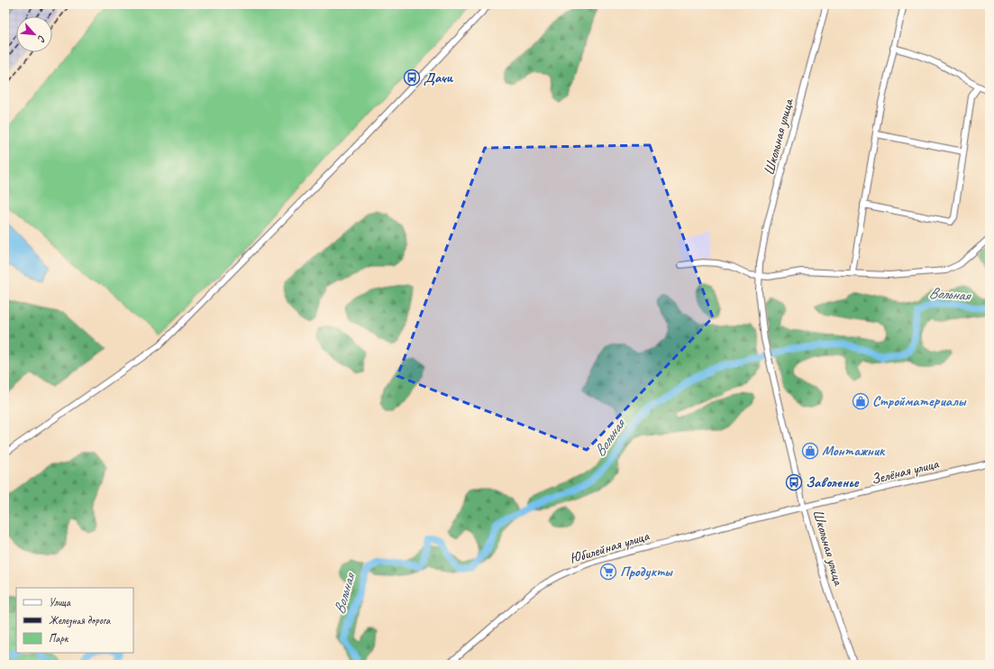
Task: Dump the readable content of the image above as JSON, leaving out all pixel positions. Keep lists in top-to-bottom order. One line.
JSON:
{"streets":{"street":["Школьная улица","Зелёная улица","Юбилейная улица"]},"crossings":[["Школьная улица","Зелёная улица"],["Школьная улица","Юбилейная улица"],["Зелёная улица","Юбилейная улица"]],"water":["Вольная"],"places":{"bus stop":["Дачи","Заволенье"],"shop":["Стройматериалы","Монтажник"],"supermarket":["Продукты"]},"legend":["Улица","Железная дорога","Парк"],"north":"bottom right"}
